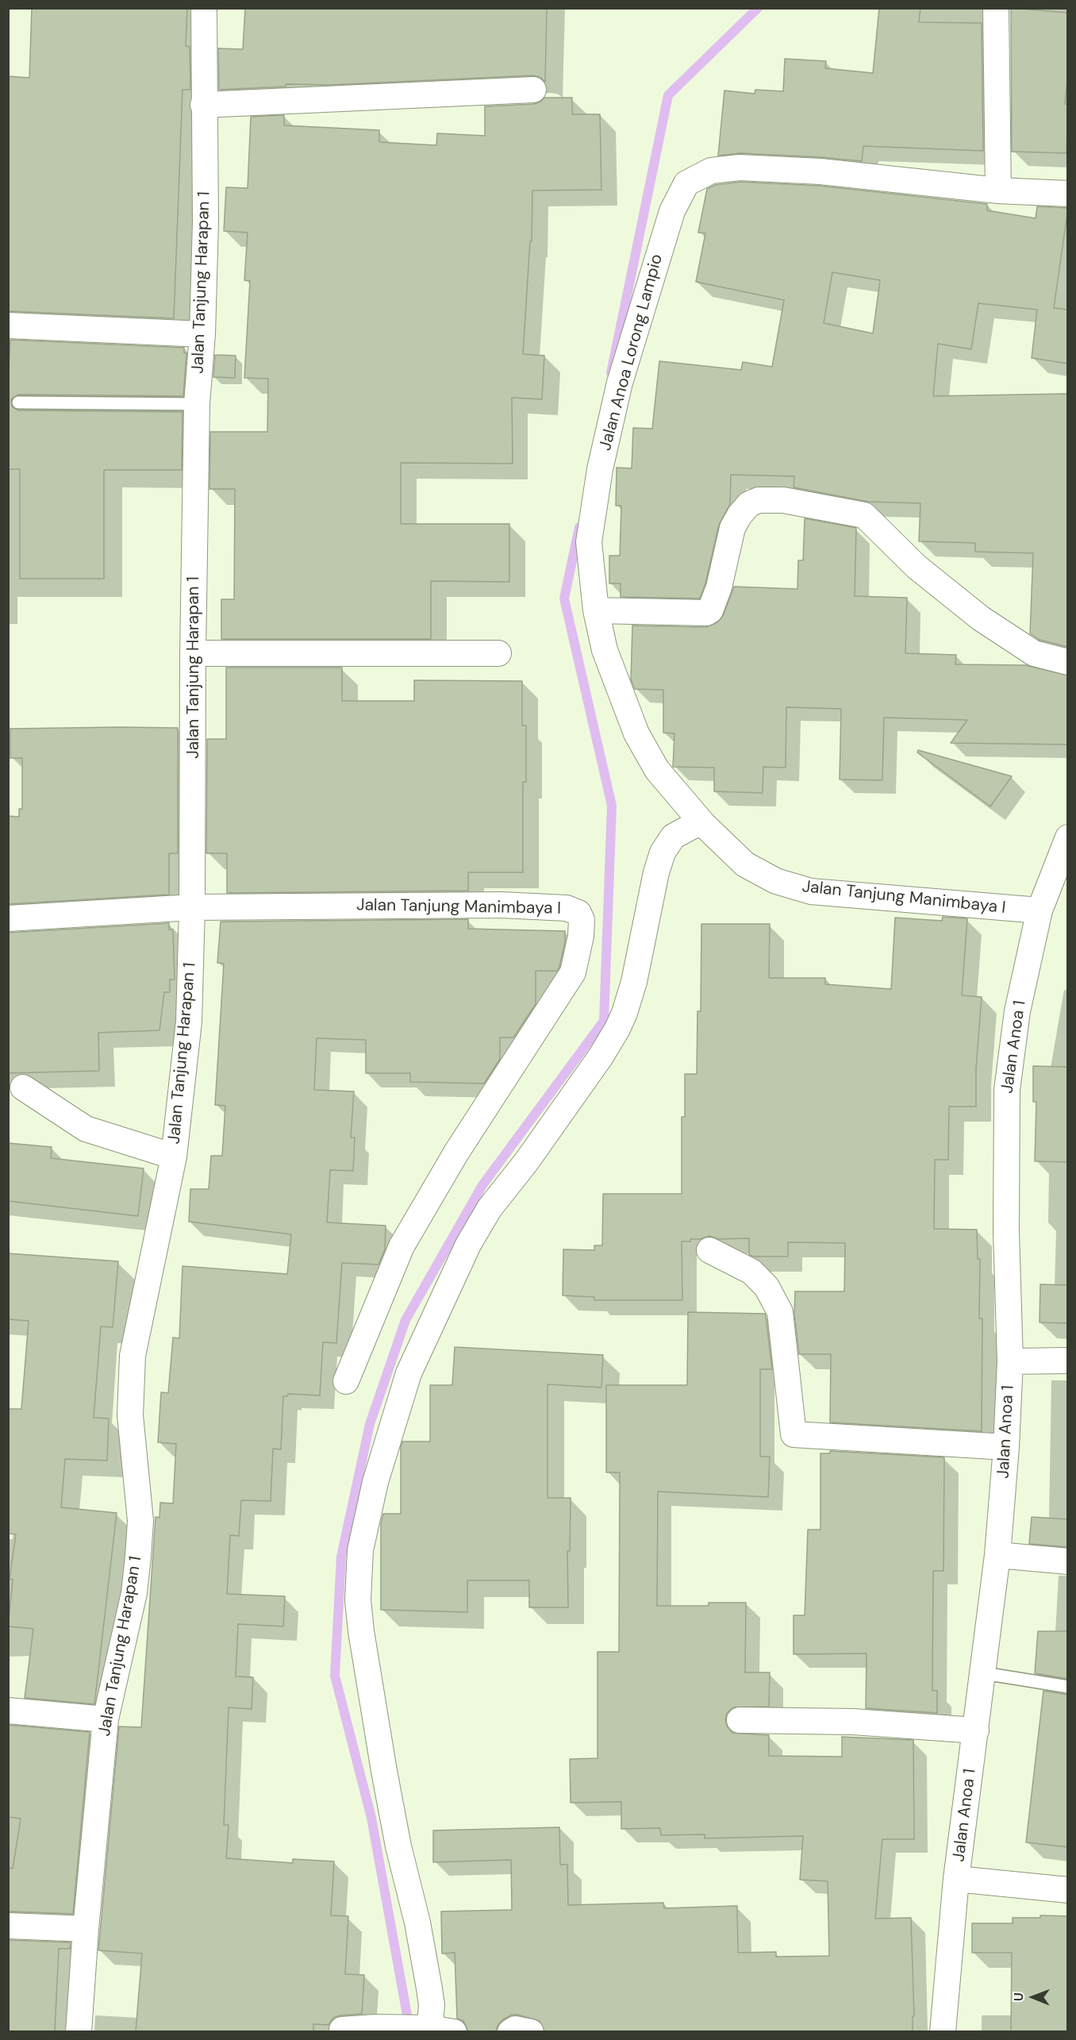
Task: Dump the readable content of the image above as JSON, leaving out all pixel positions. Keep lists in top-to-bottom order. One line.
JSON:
{"streets":{"street":["Jalan Tanjung Harapan 1","Jalan Anoa Lorong Lampio","Jalan Tanjung Manimbaya I","Jalan Anoa 1"]},"crossings":[["Jalan Tanjung Harapan 1","Jalan Tanjung Manimbaya I"],["Jalan Anoa Lorong Lampio","Jalan Tanjung Manimbaya I"],["Jalan Tanjung Manimbaya I","Jalan Anoa 1"]],"north":"left"}
